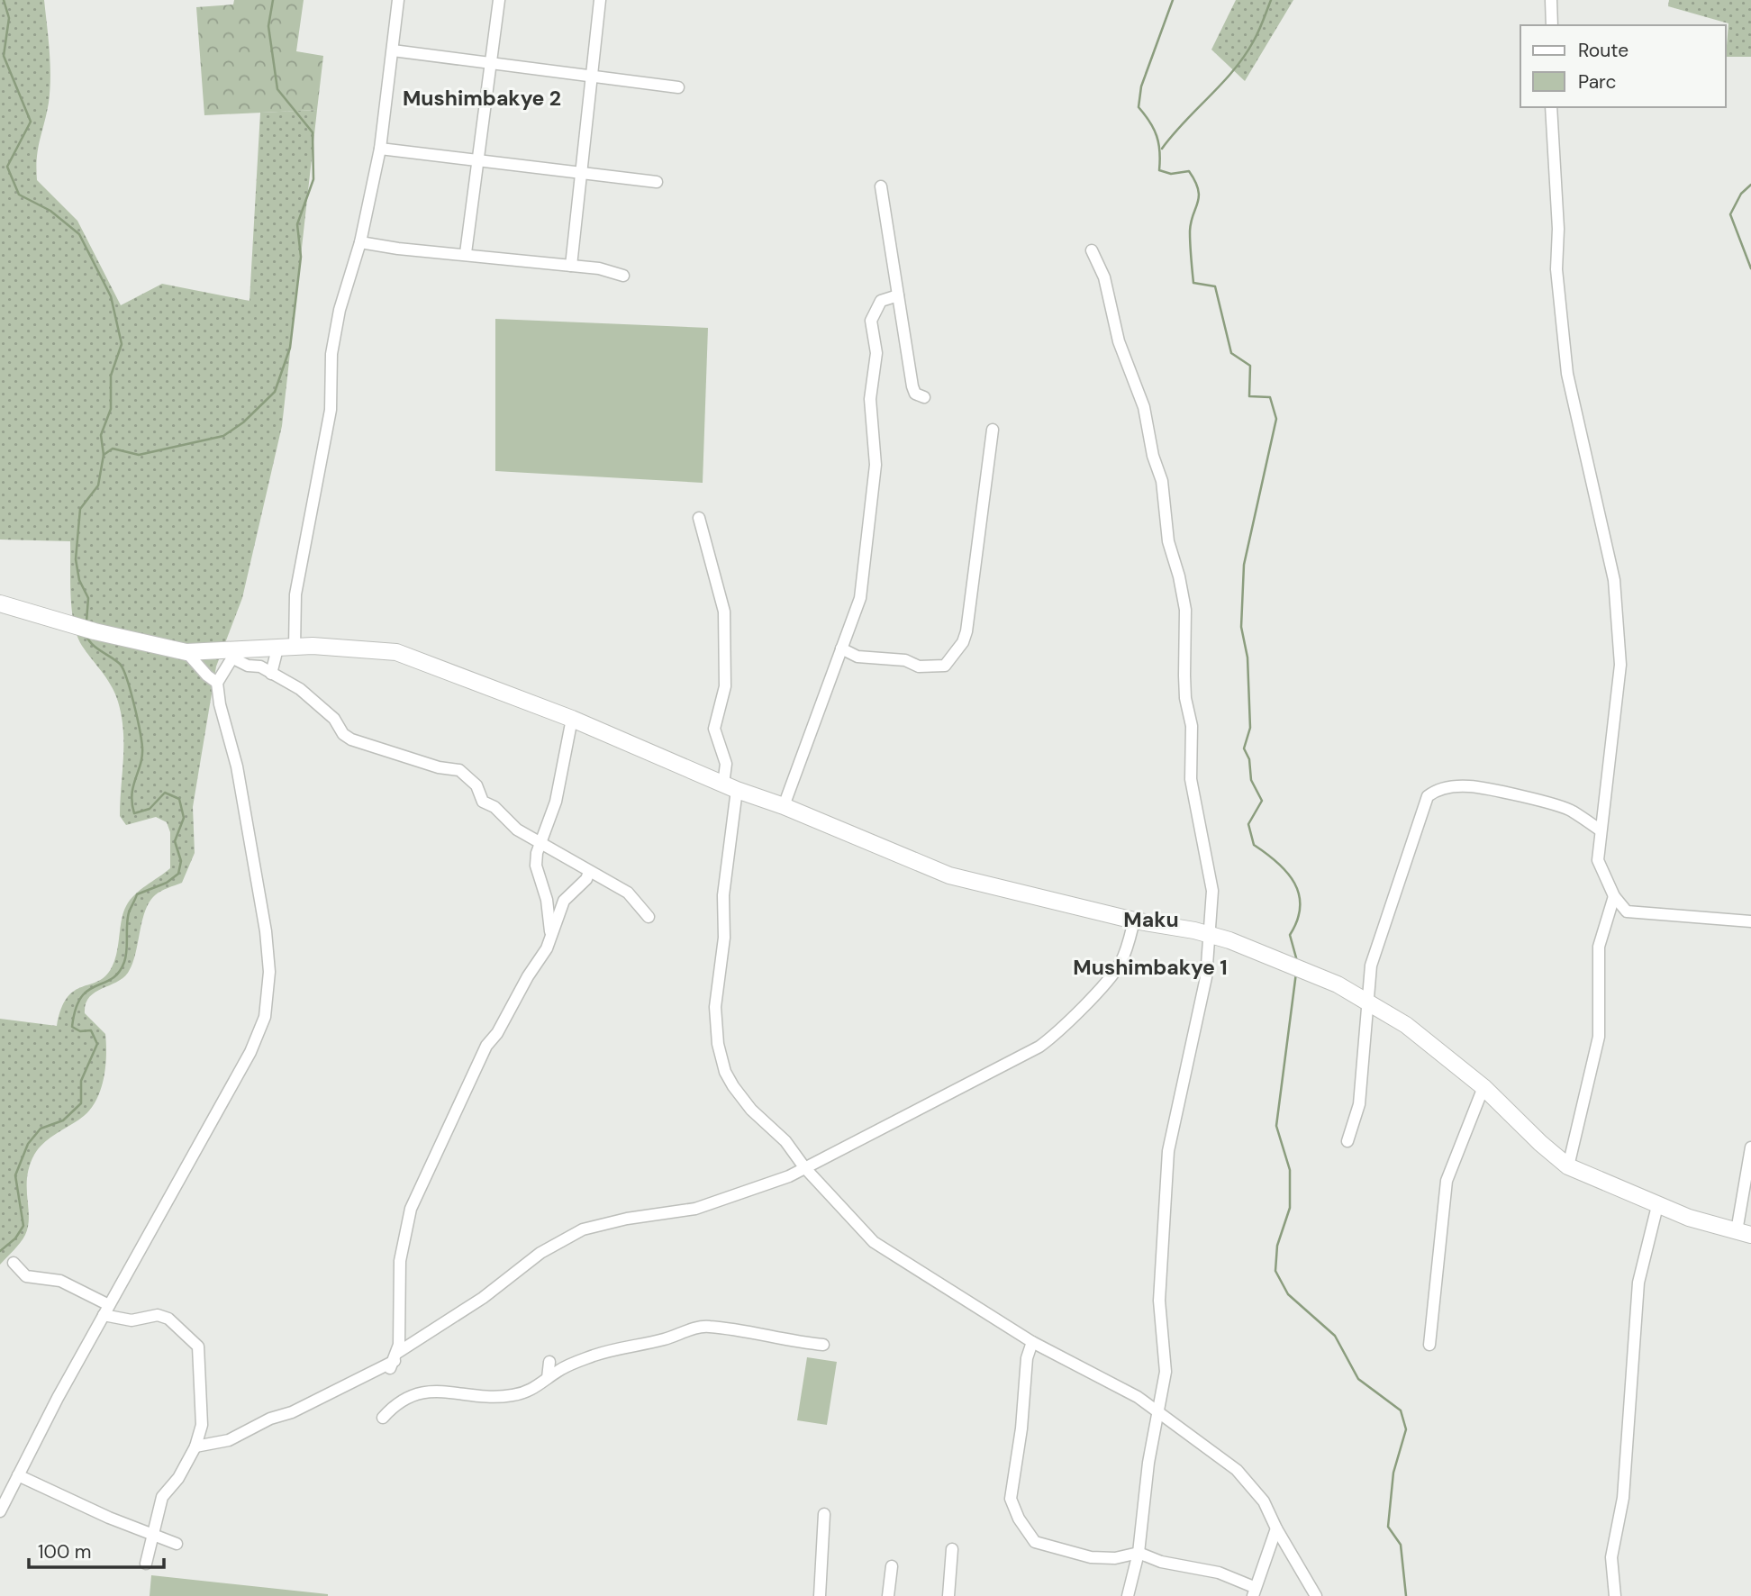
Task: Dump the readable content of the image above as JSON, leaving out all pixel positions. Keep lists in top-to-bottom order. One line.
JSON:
{"districts":["Mushimbakye 2","Maku","Mushimbakye 1"],"legend":["Route","Parc"],"scale_bar":"100 m"}
